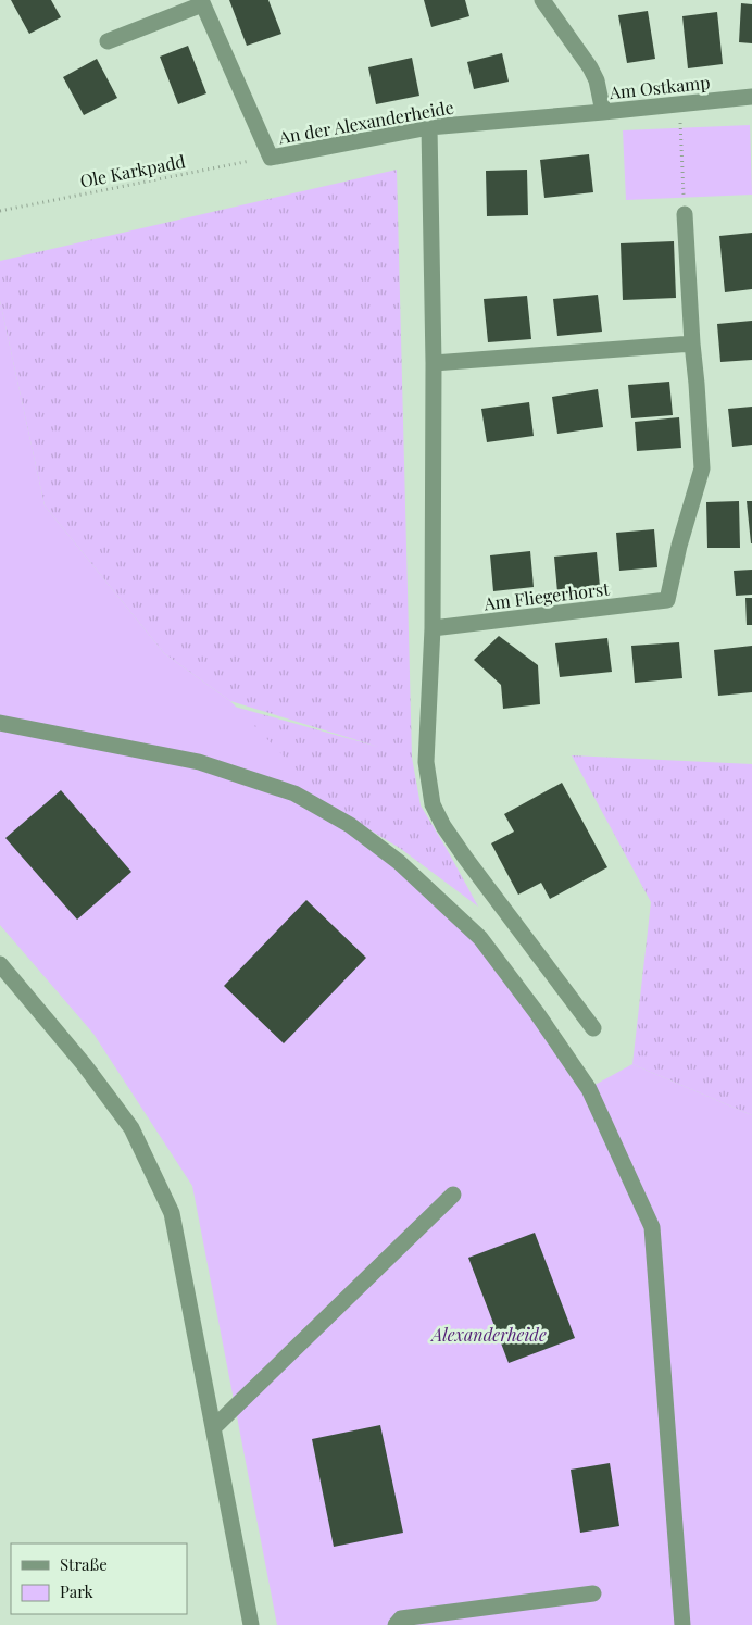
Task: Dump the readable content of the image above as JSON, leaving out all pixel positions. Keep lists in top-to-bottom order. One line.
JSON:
{"streets":{"street":["Am Ostkamp","An der Alexanderheide","Am Fliegerhorst"],"path":["Ole Karkpadd"]},"crossings":[["Am Ostkamp","An der Alexanderheide"],["An der Alexanderheide","Ole Karkpadd"]],"parks":["Alexanderheide"],"legend":["Straße","Park"]}
